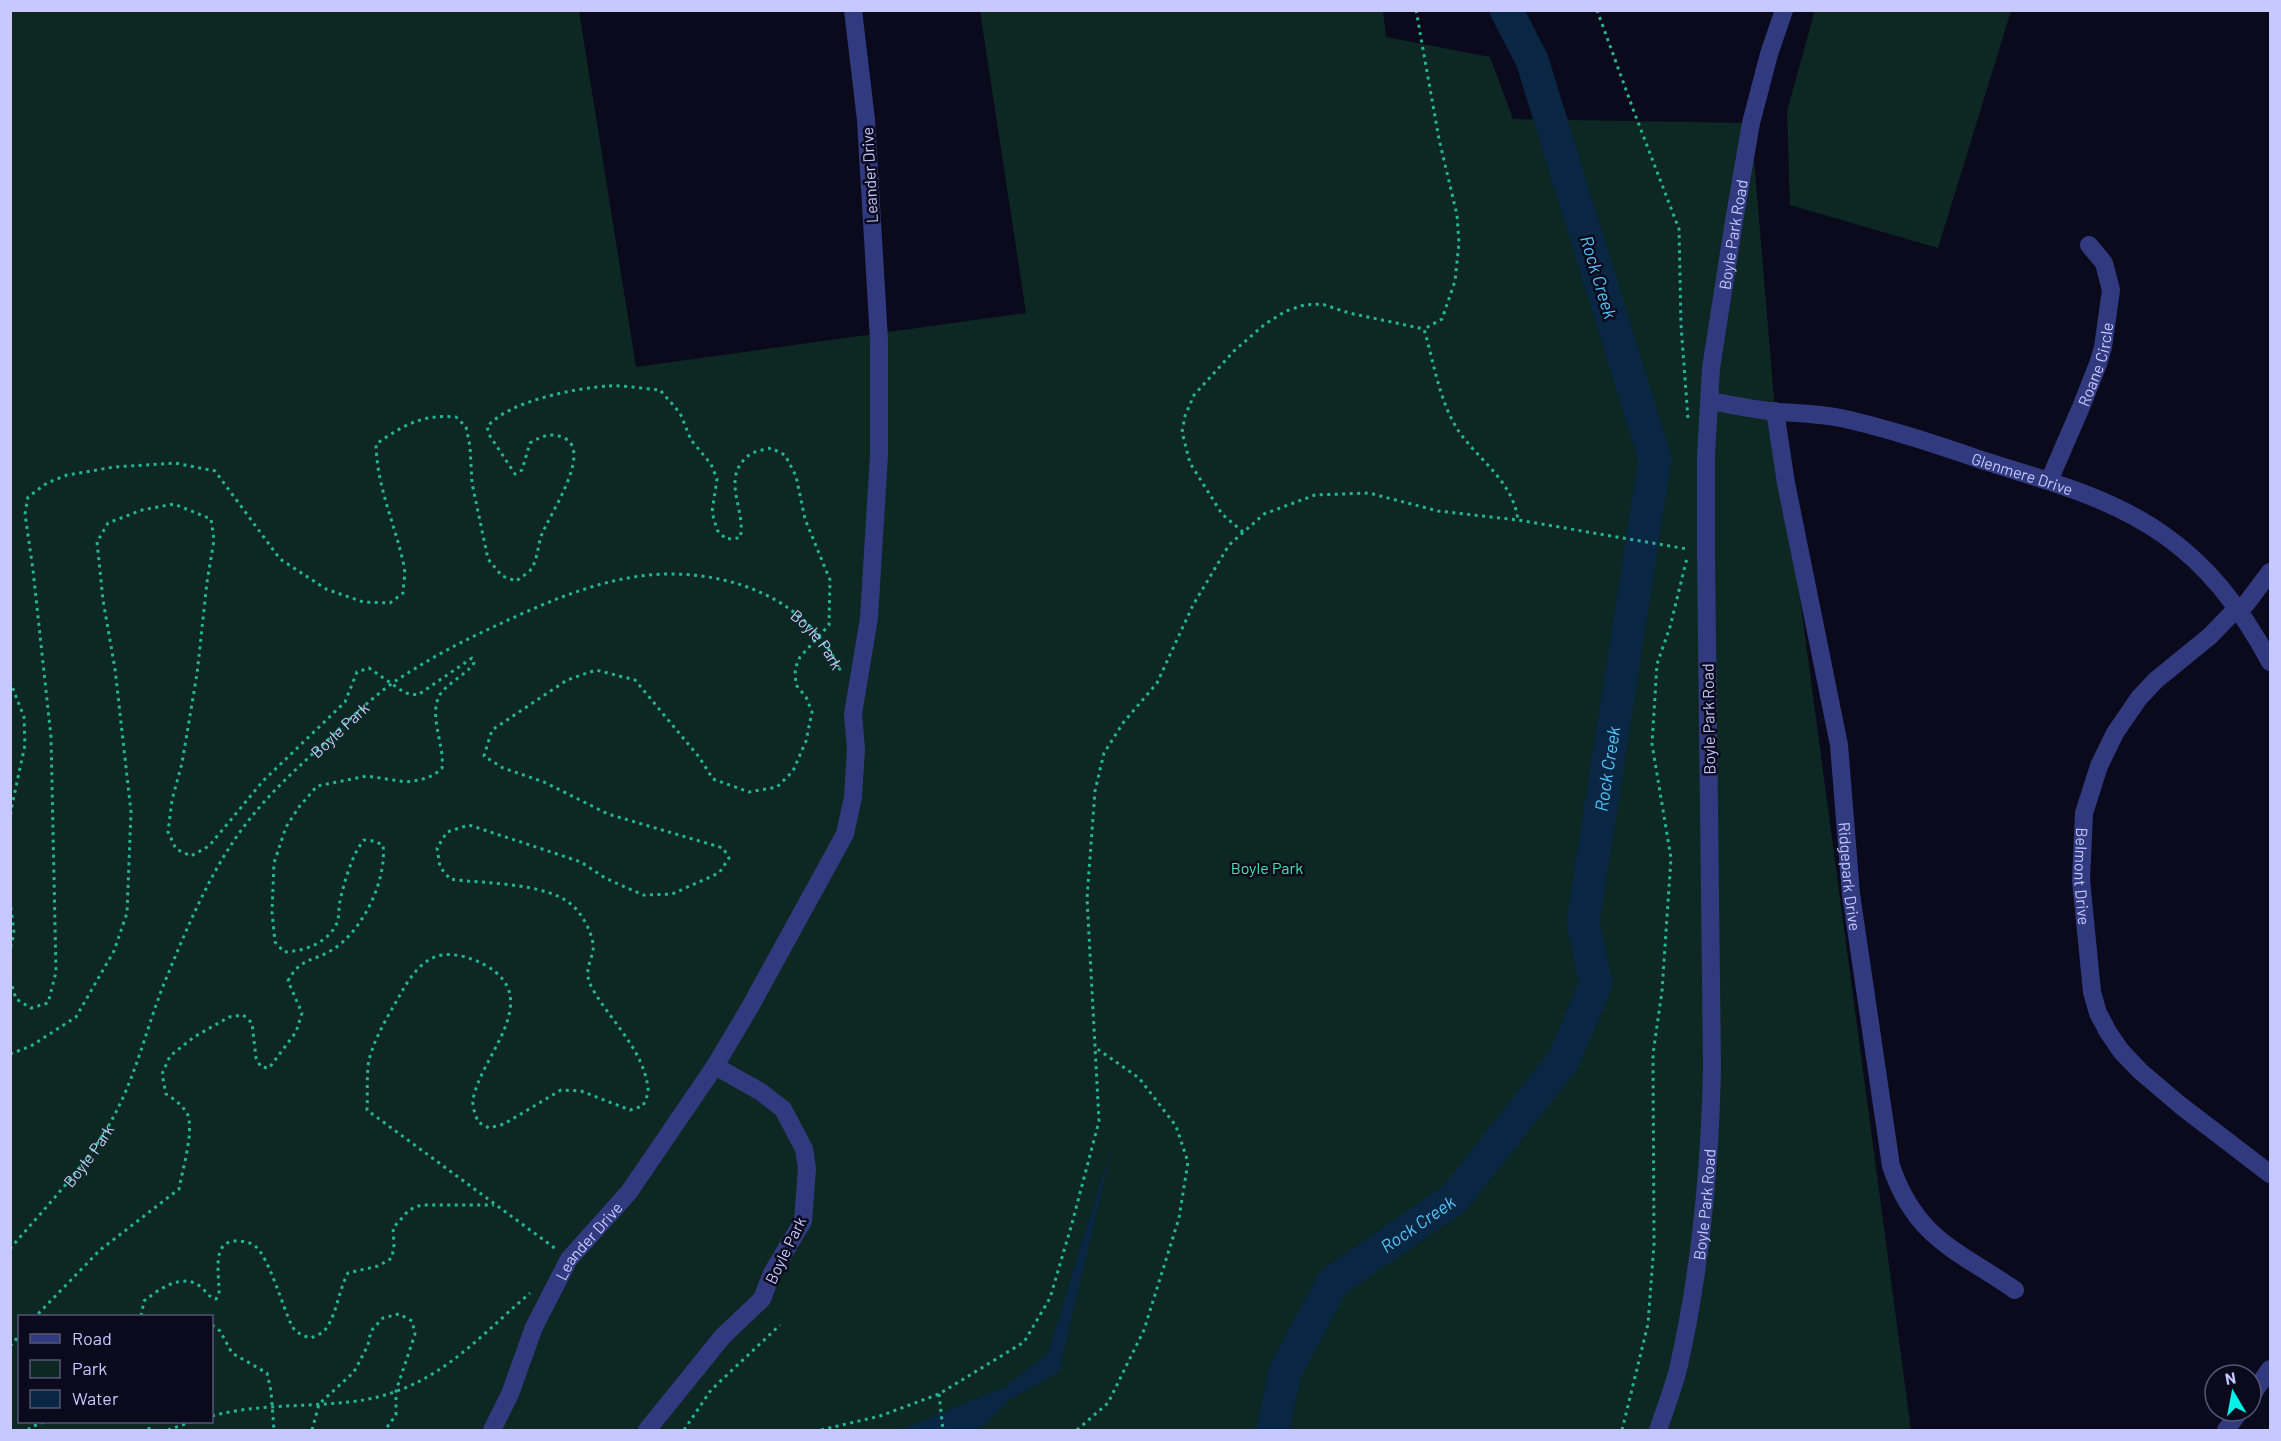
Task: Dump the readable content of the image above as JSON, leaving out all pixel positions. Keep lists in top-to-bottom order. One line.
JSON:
{"streets":{"street":["Leander Drive","Boyle Park Road","Roane Circle","Glenmere Drive","Boyle Park","Ridgepark Drive","Belmont Drive"]},"crossings":[["Leander Drive","Boyle Park"],["Boyle Park Road","Glenmere Drive"],["Roane Circle","Glenmere Drive"],["Glenmere Drive","Ridgepark Drive"],["Glenmere Drive","Belmont Drive"]],"water":["Rock Creek"],"parks":["Boyle Park"],"legend":["Road","Park","Water"],"north":"top"}
